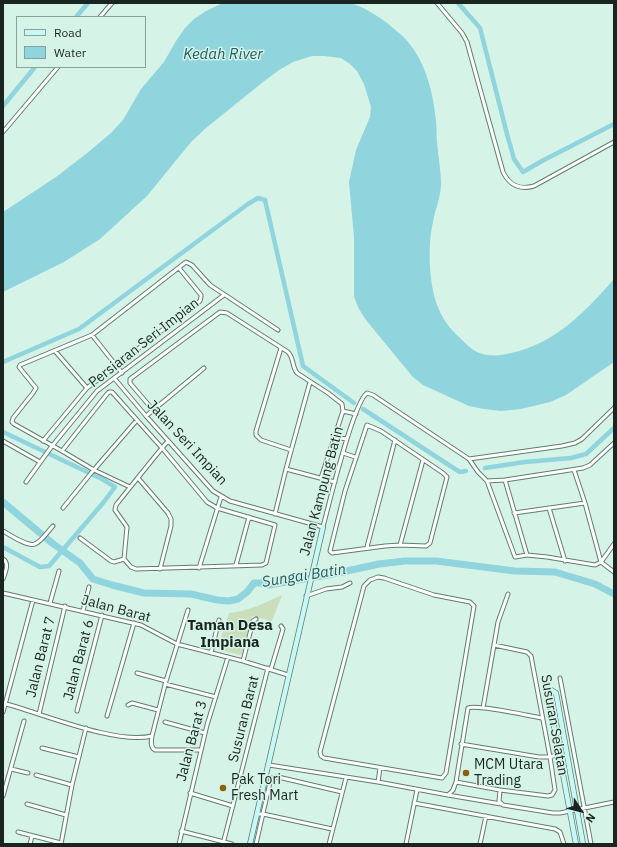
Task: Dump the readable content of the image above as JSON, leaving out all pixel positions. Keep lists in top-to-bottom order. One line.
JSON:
{"streets":{"street":["Persiaran Seri Impian","Jalan Seri Impian","Jalan Kampung Batin","Jalan Barat","Jalan Barat 7","Jalan Barat 6","Susuran Barat","Susuran Selatan","Jalan Barat 3"]},"crossings":[["Persiaran Seri Impian","Jalan Seri Impian"],["Jalan Seri Impian","Jalan Kampung Batin"],["Jalan Kampung Batin","Jalan Barat"],["Jalan Barat","Jalan Barat 7"],["Jalan Barat","Jalan Barat 6"],["Jalan Barat","Susuran Barat"],["Jalan Barat","Jalan Barat 3"]],"districts":["Taman Desa Impiana"],"water":["Kedah River","Sungai Batin"],"places":["MCM Utara Trading","Pak Tori Fresh Mart"],"legend":["Road","Water"],"north":"bottom right"}
